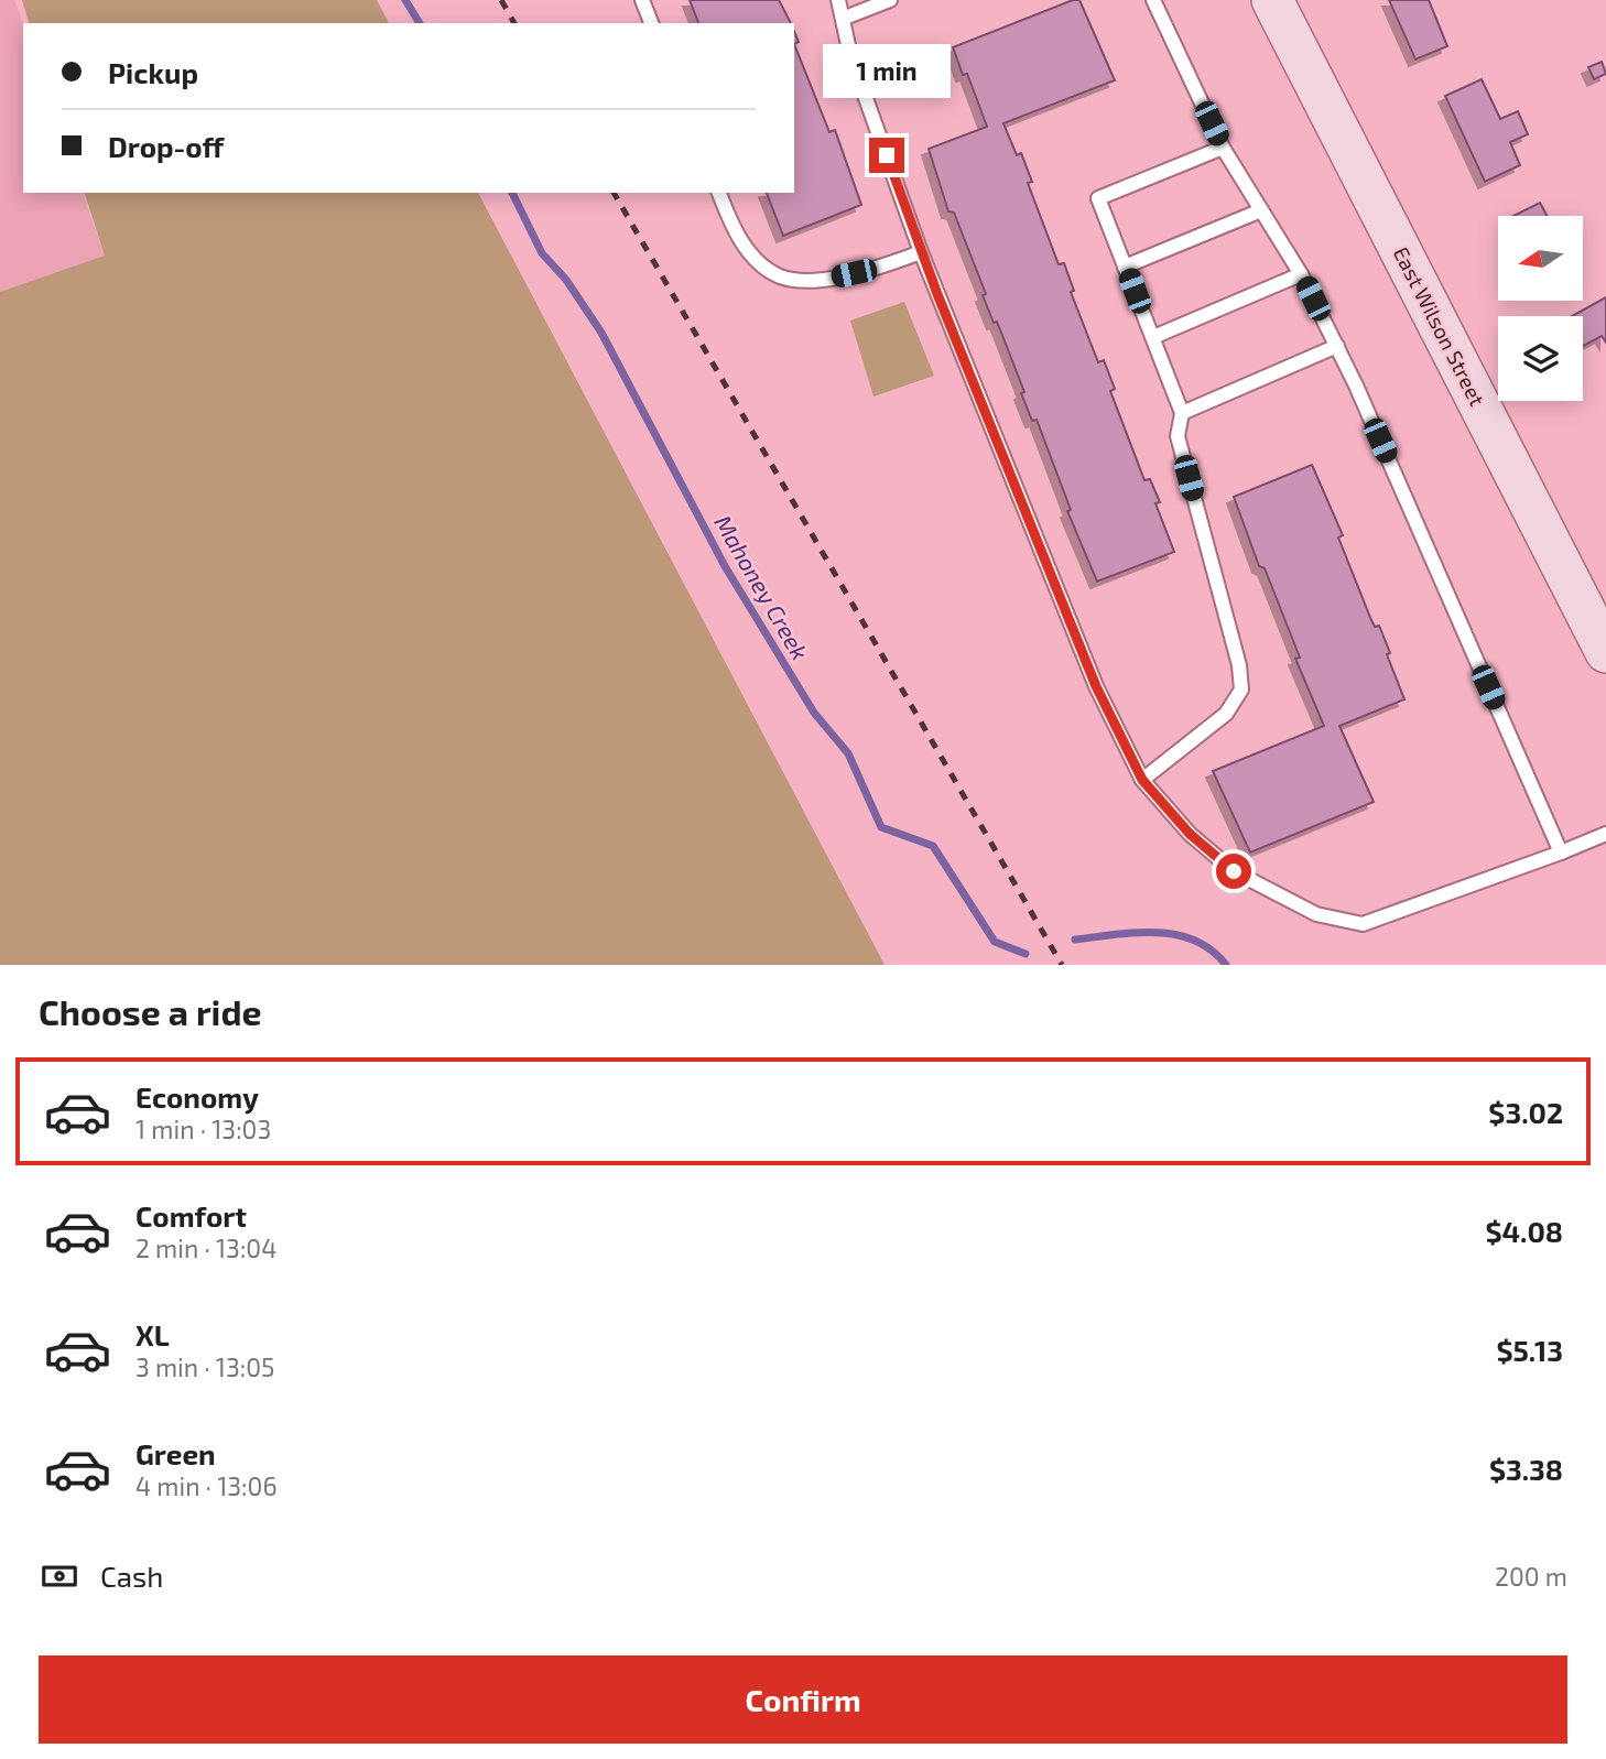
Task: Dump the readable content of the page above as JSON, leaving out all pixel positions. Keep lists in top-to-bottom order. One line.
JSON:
{"streets":{"street":["East Wilson Street"]},"water":["Mahoney Creek"],"north":"left","page":{"banner":["Pickup","Drop-off"],"bubble":"1 min","heading":"Choose a ride","list":[{"name":"Economy","note":"1 min · 13:03","value":"$3.02"},{"name":"Comfort","note":"2 min · 13:04","value":"$4.08"},{"name":"XL","note":"3 min · 13:05","value":"$5.13"},{"name":"Green","note":"4 min · 13:06","value":"$3.38"}],"pay":["Cash","200 m"],"buttons":"Confirm"}}
